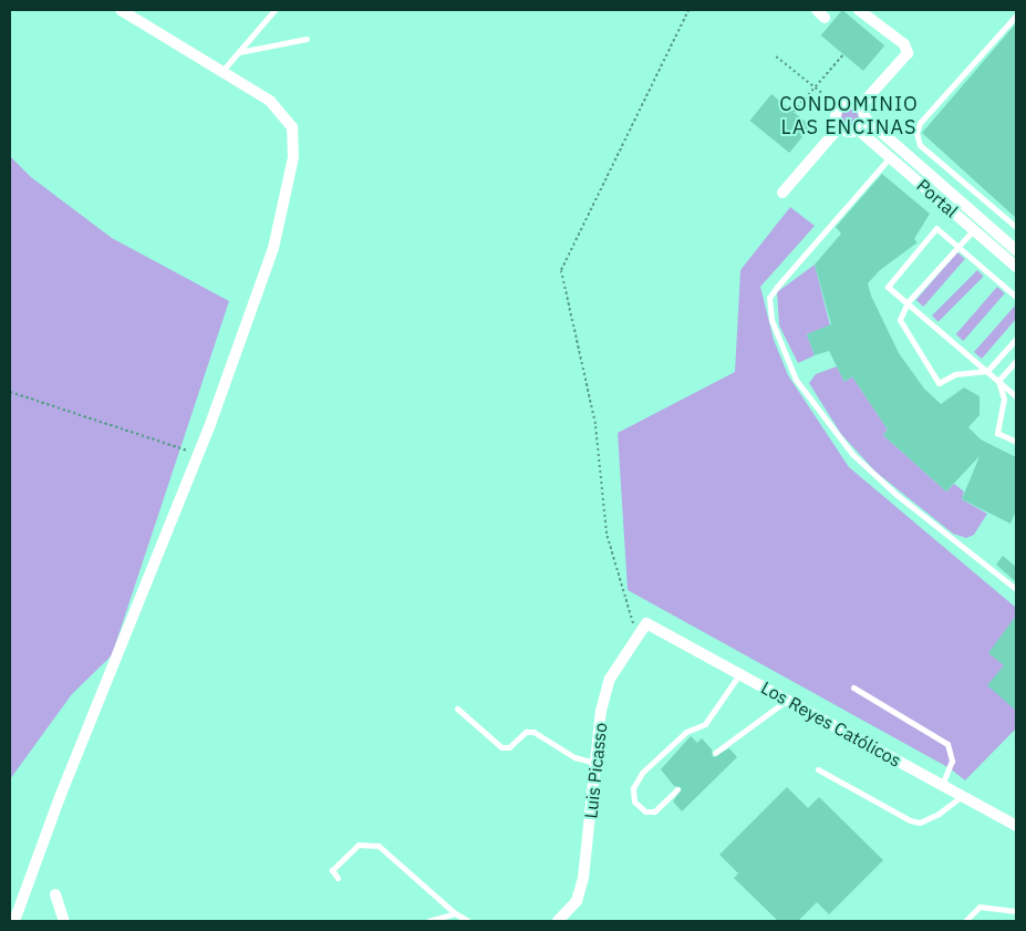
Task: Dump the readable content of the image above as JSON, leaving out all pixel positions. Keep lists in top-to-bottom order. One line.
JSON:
{"streets":{"street":["Portal","Los Reyes Católicos","Luis Picasso"]},"crossings":[["Los Reyes Católicos","Luis Picasso"]],"districts":["CONDOMINIO LAS ENCINAS"]}
